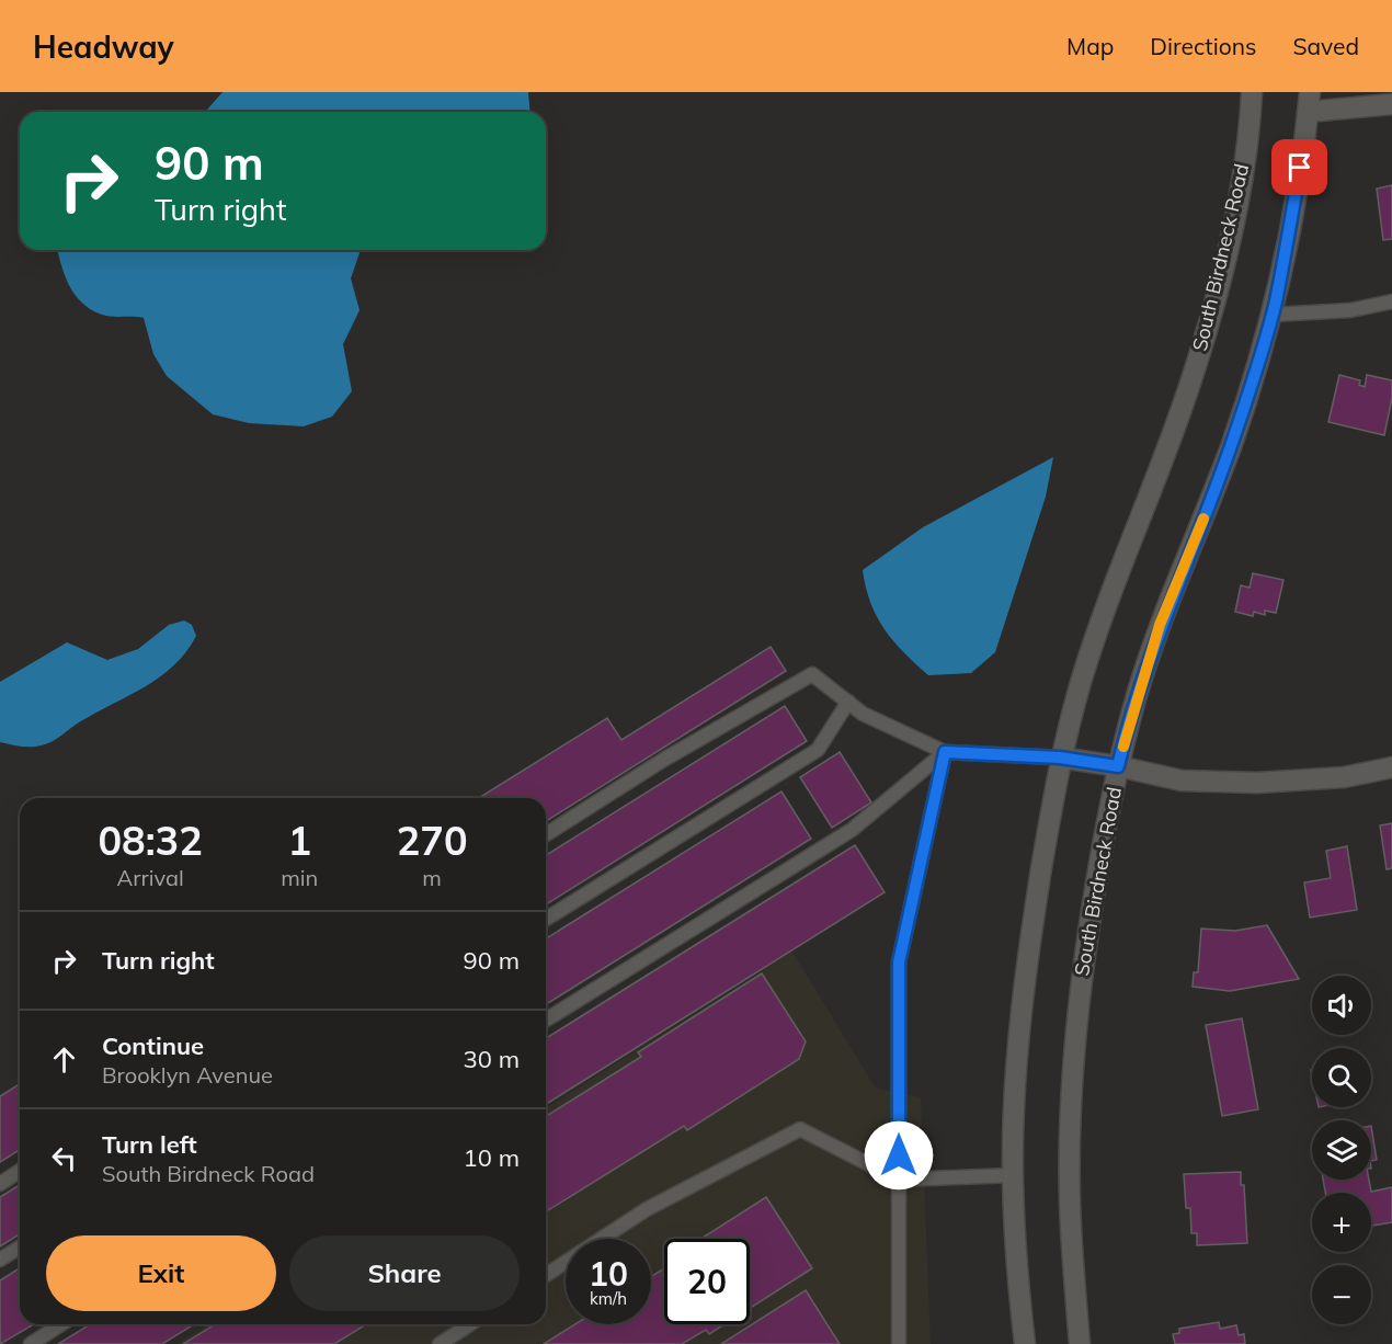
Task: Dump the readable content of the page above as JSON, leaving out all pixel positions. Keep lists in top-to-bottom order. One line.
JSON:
{"streets":{"main road":["South Birdneck Road"]},"page":{"header":"Headway","nav":["Map","Directions","Saved"],"turn":["90 m","Turn right"],"eta":["08:32","Arrival","1","min","270","m"],"list":[{"name":"Turn right","value":"90 m"},{"name":"Continue","note":"Brooklyn Avenue","value":"30 m"},{"name":"Turn left","note":"South Birdneck Road","value":"10 m"}],"map_buttons":["+","−"],"buttons":["Exit","Share"],"speed":"10 km/h","limit":"20"}}
